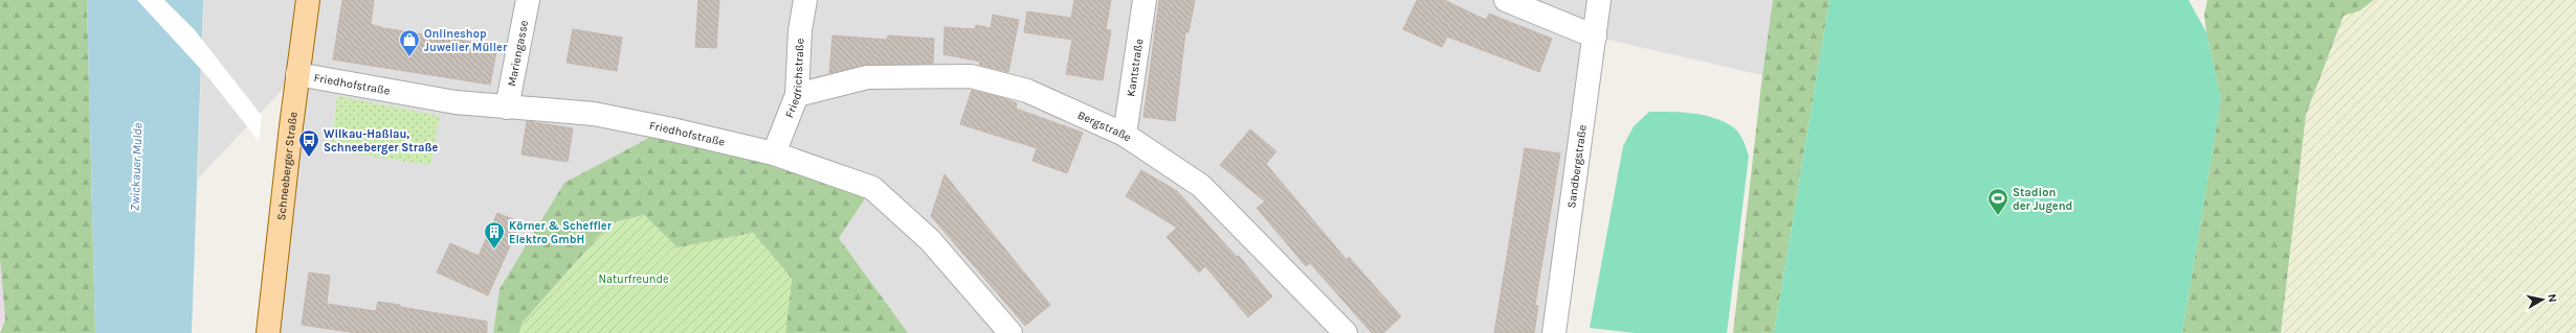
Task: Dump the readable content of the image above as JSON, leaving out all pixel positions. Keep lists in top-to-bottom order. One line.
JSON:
{"streets":{"main road":["Schneeberger Straße"],"street":["Mariengasse","Kantstraße","Friedrichstraße","Friedhofstraße","Bergstraße","Sandbergstraße"]},"crossings":[["Mariengasse","Friedhofstraße"],["Kantstraße","Bergstraße"],["Friedrichstraße","Friedhofstraße"],["Friedrichstraße","Bergstraße"],["Friedhofstraße","Schneeberger Straße"]],"water":["Zwickauer Mulde"],"parks":["Naturfreunde"],"places":{"shop":["Onlineshop Juwelier Müller"],"bus stop":["Wilkau-Haßlau, Schneeberger Straße"],"sports":["Stadion der Jugend"],"building":["Körner & Scheffler Elektro GmbH"]},"north":"right"}
